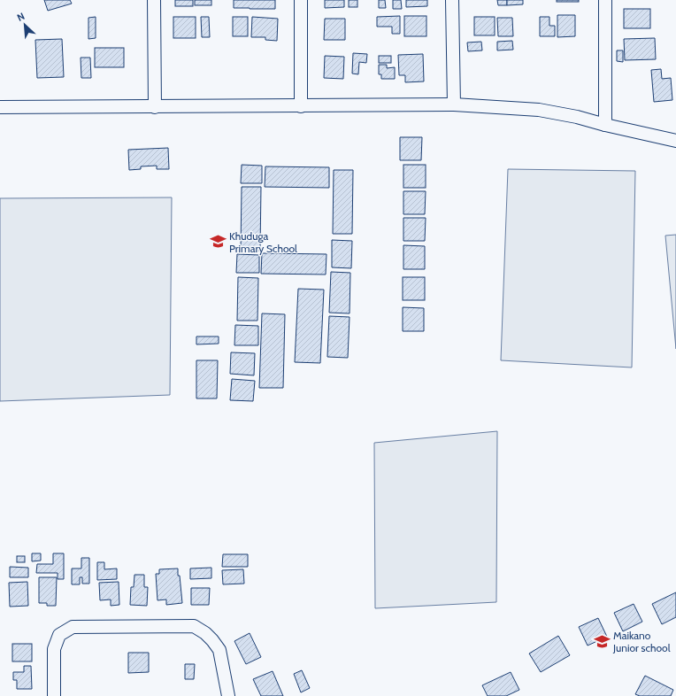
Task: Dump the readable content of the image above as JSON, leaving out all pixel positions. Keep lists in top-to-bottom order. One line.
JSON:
{"places":{"school or university":["Khuduga Primary School","Maikano Junior school"]},"north":"top left"}
